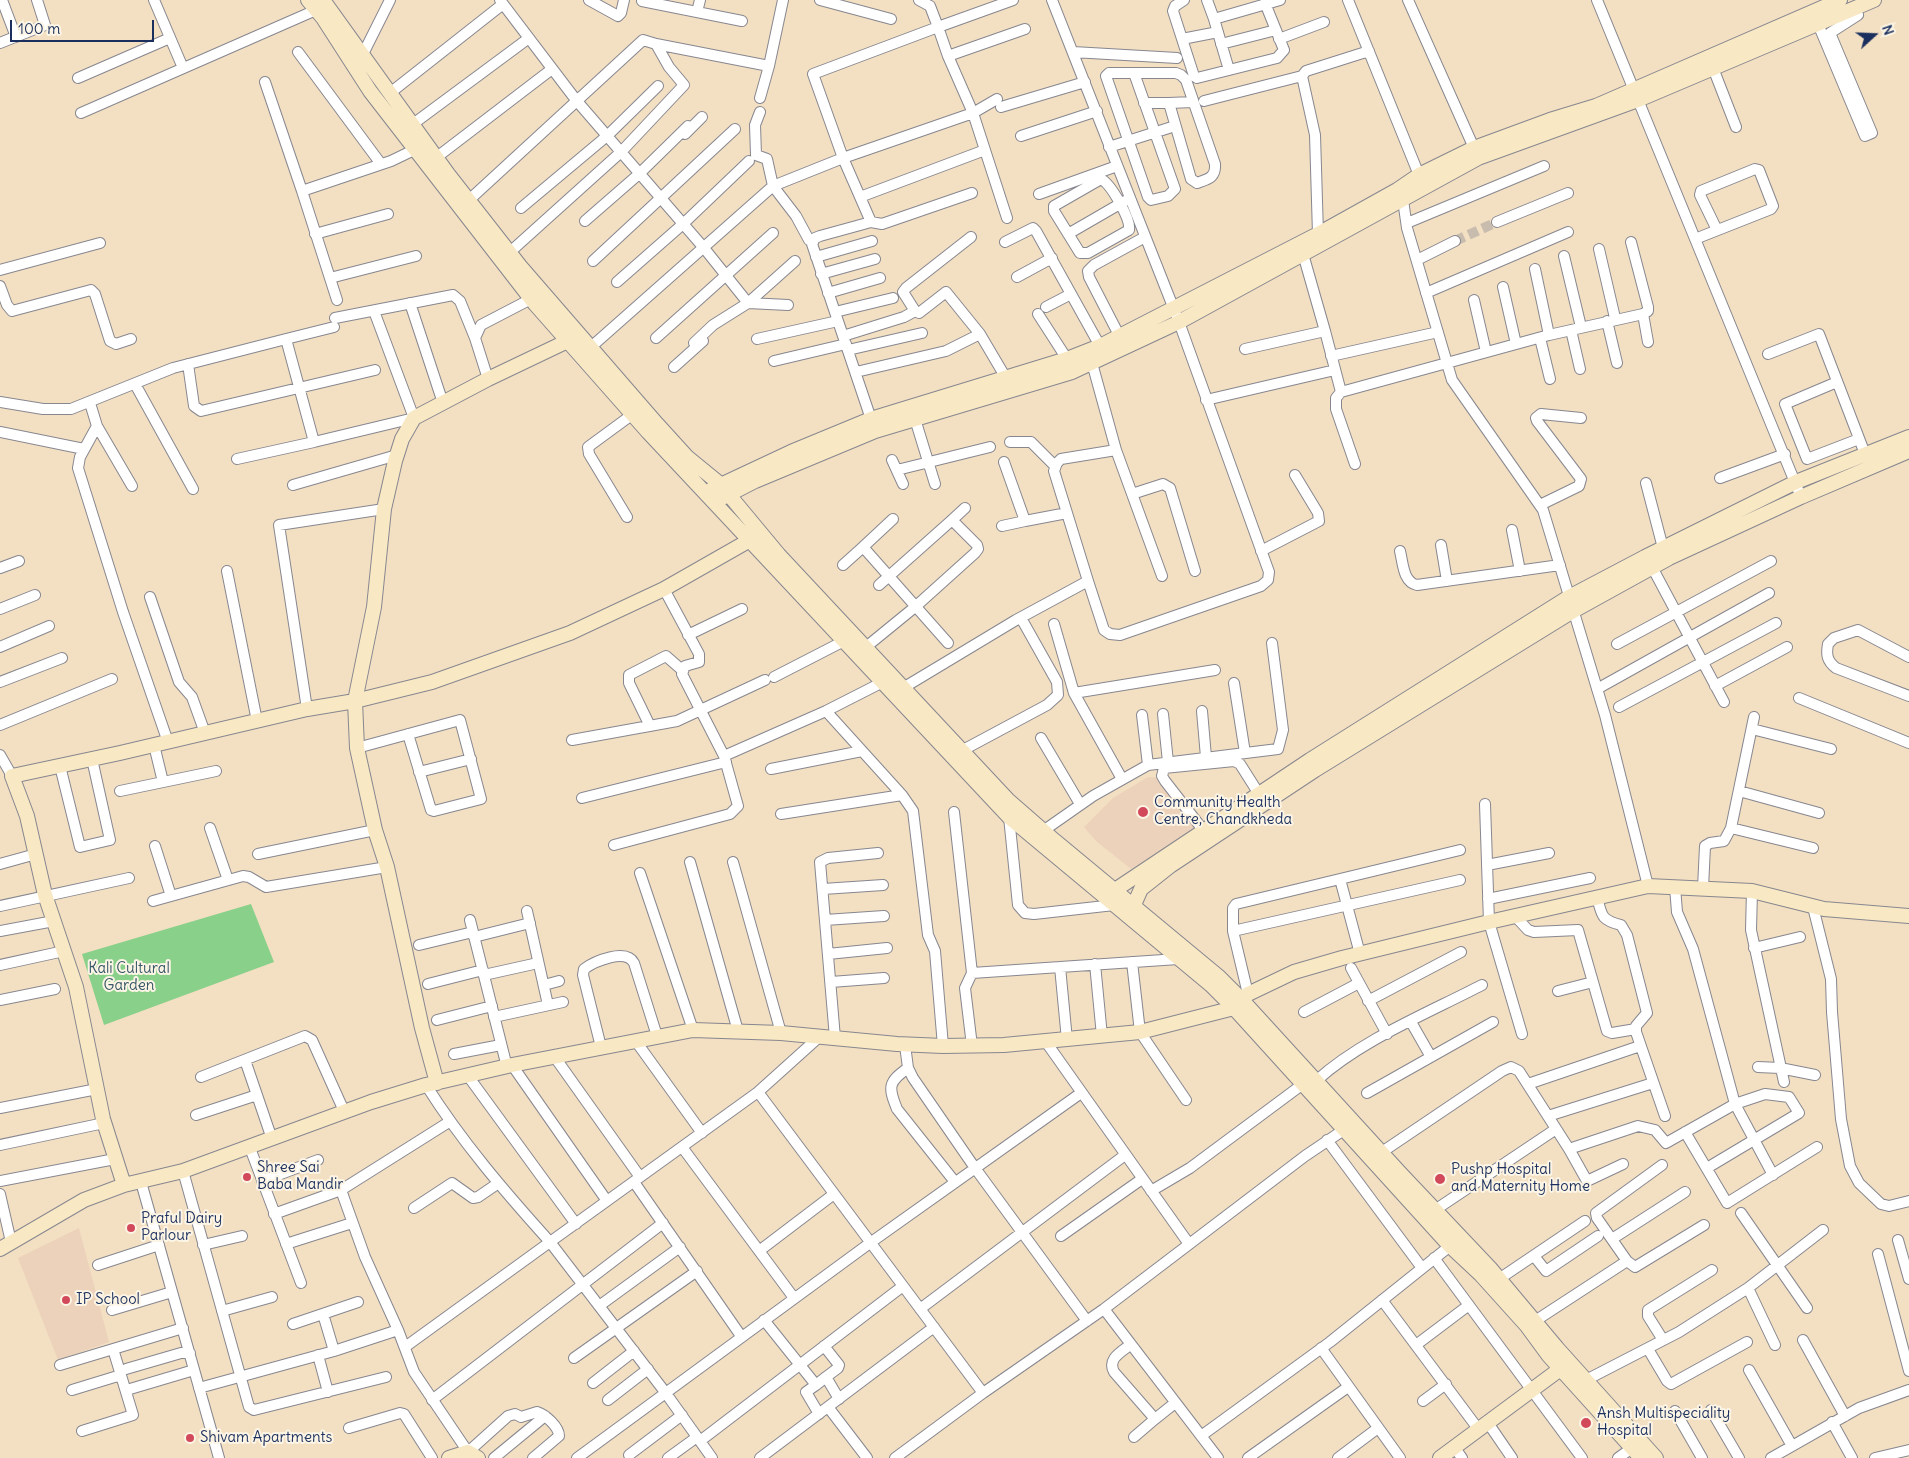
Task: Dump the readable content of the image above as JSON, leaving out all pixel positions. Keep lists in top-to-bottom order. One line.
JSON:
{"parks":["Kali Cultural Garden"],"places":["Community Health Centre, Chandkheda","Shree Sai Baba Mandir","Pushp Hospital and Maternity Home","Praful Dairy Parlour","IP School","Ansh Multispeciality Hospital","Shivam Apartments"],"scale_bar":"100 m","north":"right"}
